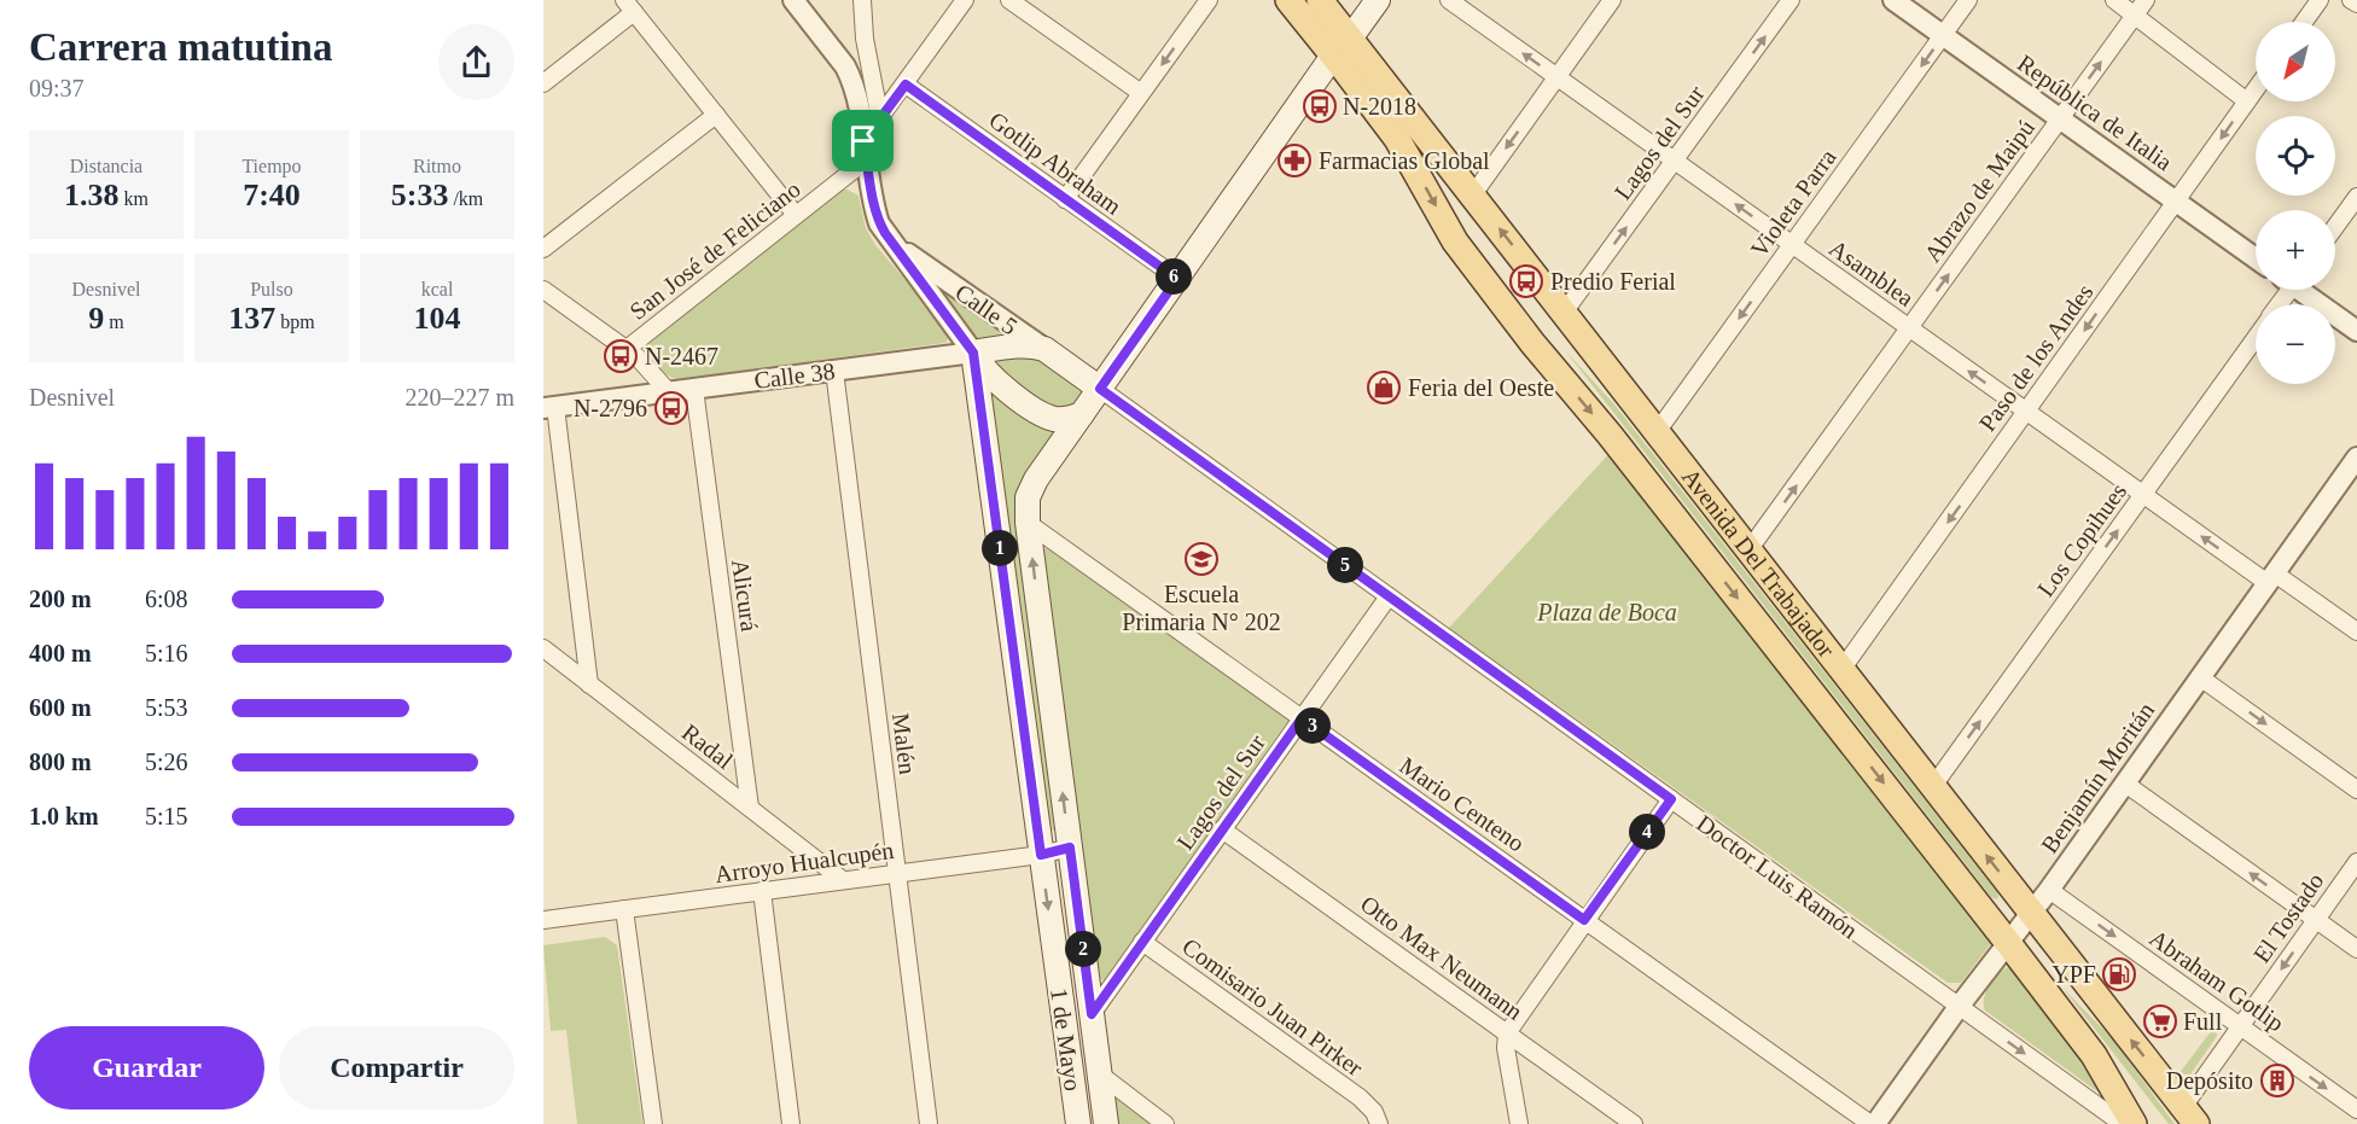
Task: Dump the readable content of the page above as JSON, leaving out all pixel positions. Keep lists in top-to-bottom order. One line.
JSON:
{"streets":{"main road":["Calle 5","Calle 38","Avenida Del Trabajador","Doctor Luis Ramón","1 de Mayo"],"street":["República de Italia","Lagos del Sur","Gotlip Abraham","Abrazo de Maipú","Violeta Parra","San José de Feliciano","Asamblea","Paso de los Andes","Los Copihues","Alicurá","Malén","Radal","Benjamín Moritán","Mario Centeno","Arroyo Hualcupén","El Tostado","Otto Max Neumann","Abraham Gotlip","Comisario Juan Pirker"]},"crossings":[["República de Italia","Abrazo de Maipú"],["República de Italia","Violeta Parra"],["República de Italia","Paso de los Andes"],["Lagos del Sur","Asamblea"],["Lagos del Sur","Avenida Del Trabajador"],["Lagos del Sur","Mario Centeno"],["Lagos del Sur","Doctor Luis Ramón"],["Lagos del Sur","Otto Max Neumann"],["Lagos del Sur","Comisario Juan Pirker"],["Lagos del Sur","1 de Mayo"],["Gotlip Abraham","San José de Feliciano"],["Gotlip Abraham","1 de Mayo"],["Abrazo de Maipú","Asamblea"],["Abrazo de Maipú","Avenida Del Trabajador"],["Violeta Parra","Asamblea"],["Violeta Parra","Avenida Del Trabajador"],["San José de Feliciano","Calle 5"],["Asamblea","Paso de los Andes"],["Asamblea","Los Copihues"],["Asamblea","Benjamín Moritán"],["Calle 5","Calle 38"],["Calle 5","Doctor Luis Ramón"],["Calle 5","1 de Mayo"],["Paso de los Andes","Avenida Del Trabajador"],["Calle 38","Alicurá"],["Calle 38","Malén"],["Calle 38","Doctor Luis Ramón"],["Calle 38","1 de Mayo"],["Los Copihues","Avenida Del Trabajador"],["Avenida Del Trabajador","Benjamín Moritán"],["Avenida Del Trabajador","El Tostado"],["Avenida Del Trabajador","1 de Mayo"],["Alicurá","Radal"],["Malén","Arroyo Hualcupén"],["Radal","Arroyo Hualcupén"],["Benjamín Moritán","Mario Centeno"],["Benjamín Moritán","Doctor Luis Ramón"],["Benjamín Moritán","Abraham Gotlip"],["Mario Centeno","1 de Mayo"],["Arroyo Hualcupén","1 de Mayo"],["Doctor Luis Ramón","1 de Mayo"],["El Tostado","Abraham Gotlip"]],"one_way":["Abrazo de Maipú","Violeta Parra","Asamblea","Paso de los Andes","Los Copihues","El Tostado"],"parks":["Plaza de Boca"],"places":{"bus stop":["N-2018","Predio Ferial","N-2467","N-2796"],"pharmacy":["Farmacias Global"],"shop":["Feria del Oeste"],"school or university":["Escuela Primaria N° 202"],"fuel station":["YPF"],"supermarket":["Full"],"building":["Depósito"]},"north":"bottom left","page":{"heading":["Carrera matutina","09:37"],"map_buttons":["+","−"],"stats":[["Distancia","1.38 km"],["Tiempo","7:40"],["Ritmo","5:33 /km"],["Desnivel","9 m"],["Pulso","137 bpm"],["kcal","104"]],"pins":["6","1","5","3","4","2"],"chart":["Desnivel","220–227 m"],"list":[{"name":"200 m","note":"6:08"},{"name":"400 m","note":"5:16"},{"name":"600 m","note":"5:53"},{"name":"800 m","note":"5:26"},{"name":"1.0 km","note":"5:15"}],"buttons":["Guardar","Compartir"]}}
